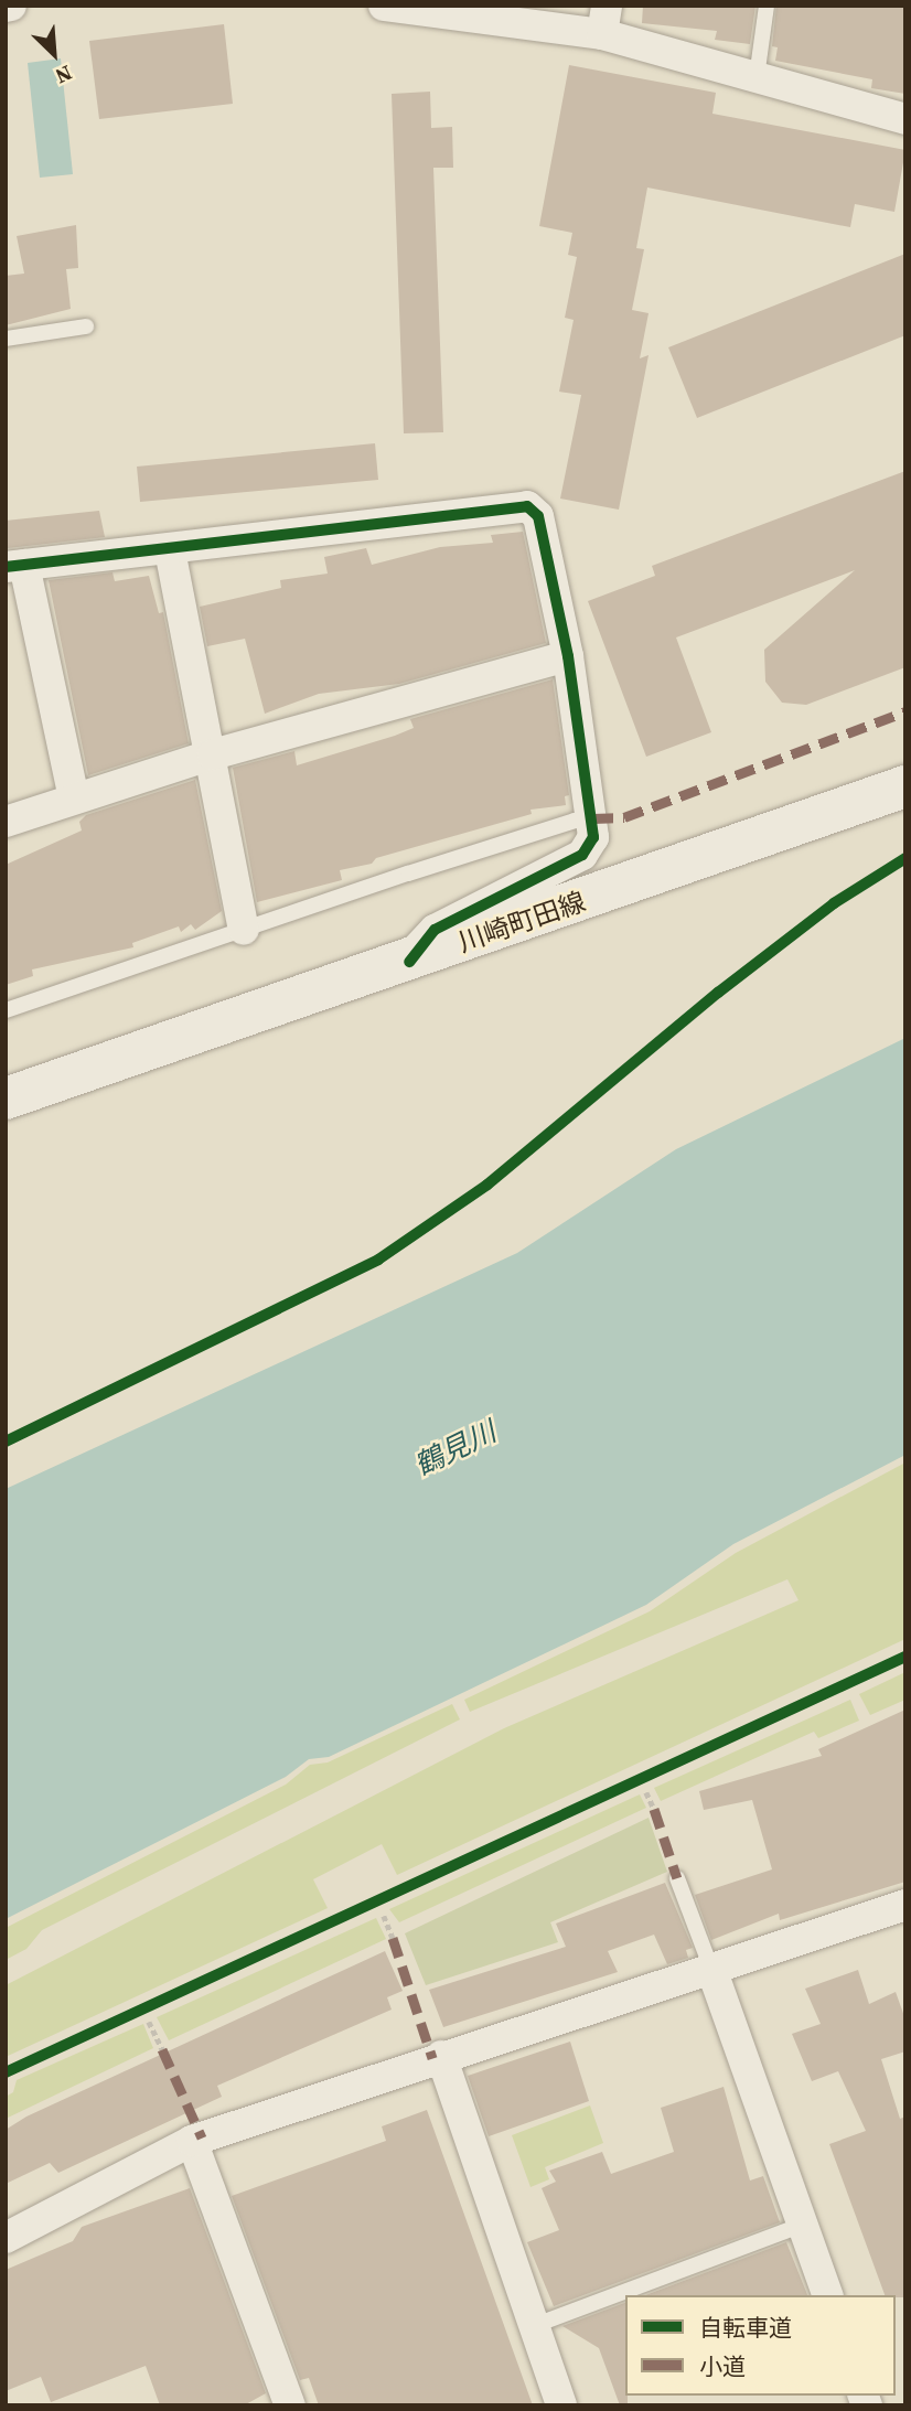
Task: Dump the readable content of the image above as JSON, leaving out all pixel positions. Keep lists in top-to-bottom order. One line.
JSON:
{"streets":{"main road":["川崎町田線"]},"water":["鶴見川"],"legend":["自転車道","小道"],"north":"bottom right"}
